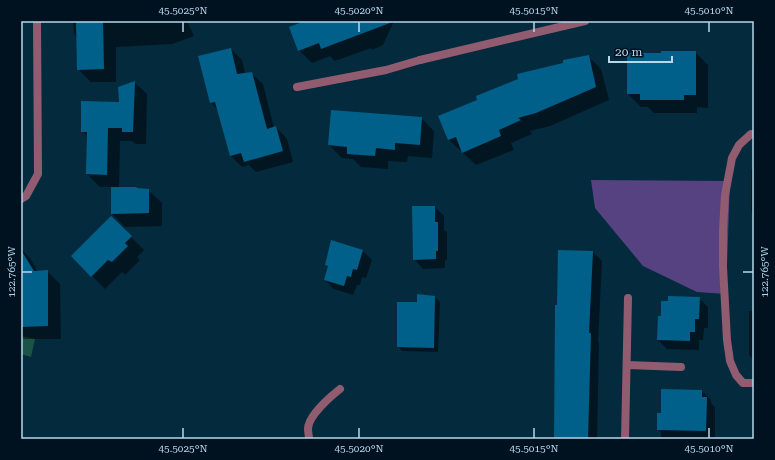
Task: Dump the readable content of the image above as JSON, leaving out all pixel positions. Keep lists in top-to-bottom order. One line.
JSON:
{"scale_bar":"20 m","coordinates":["45.5025°N","45.5020°N","45.5015°N","45.5010°N","122.765°W"]}
